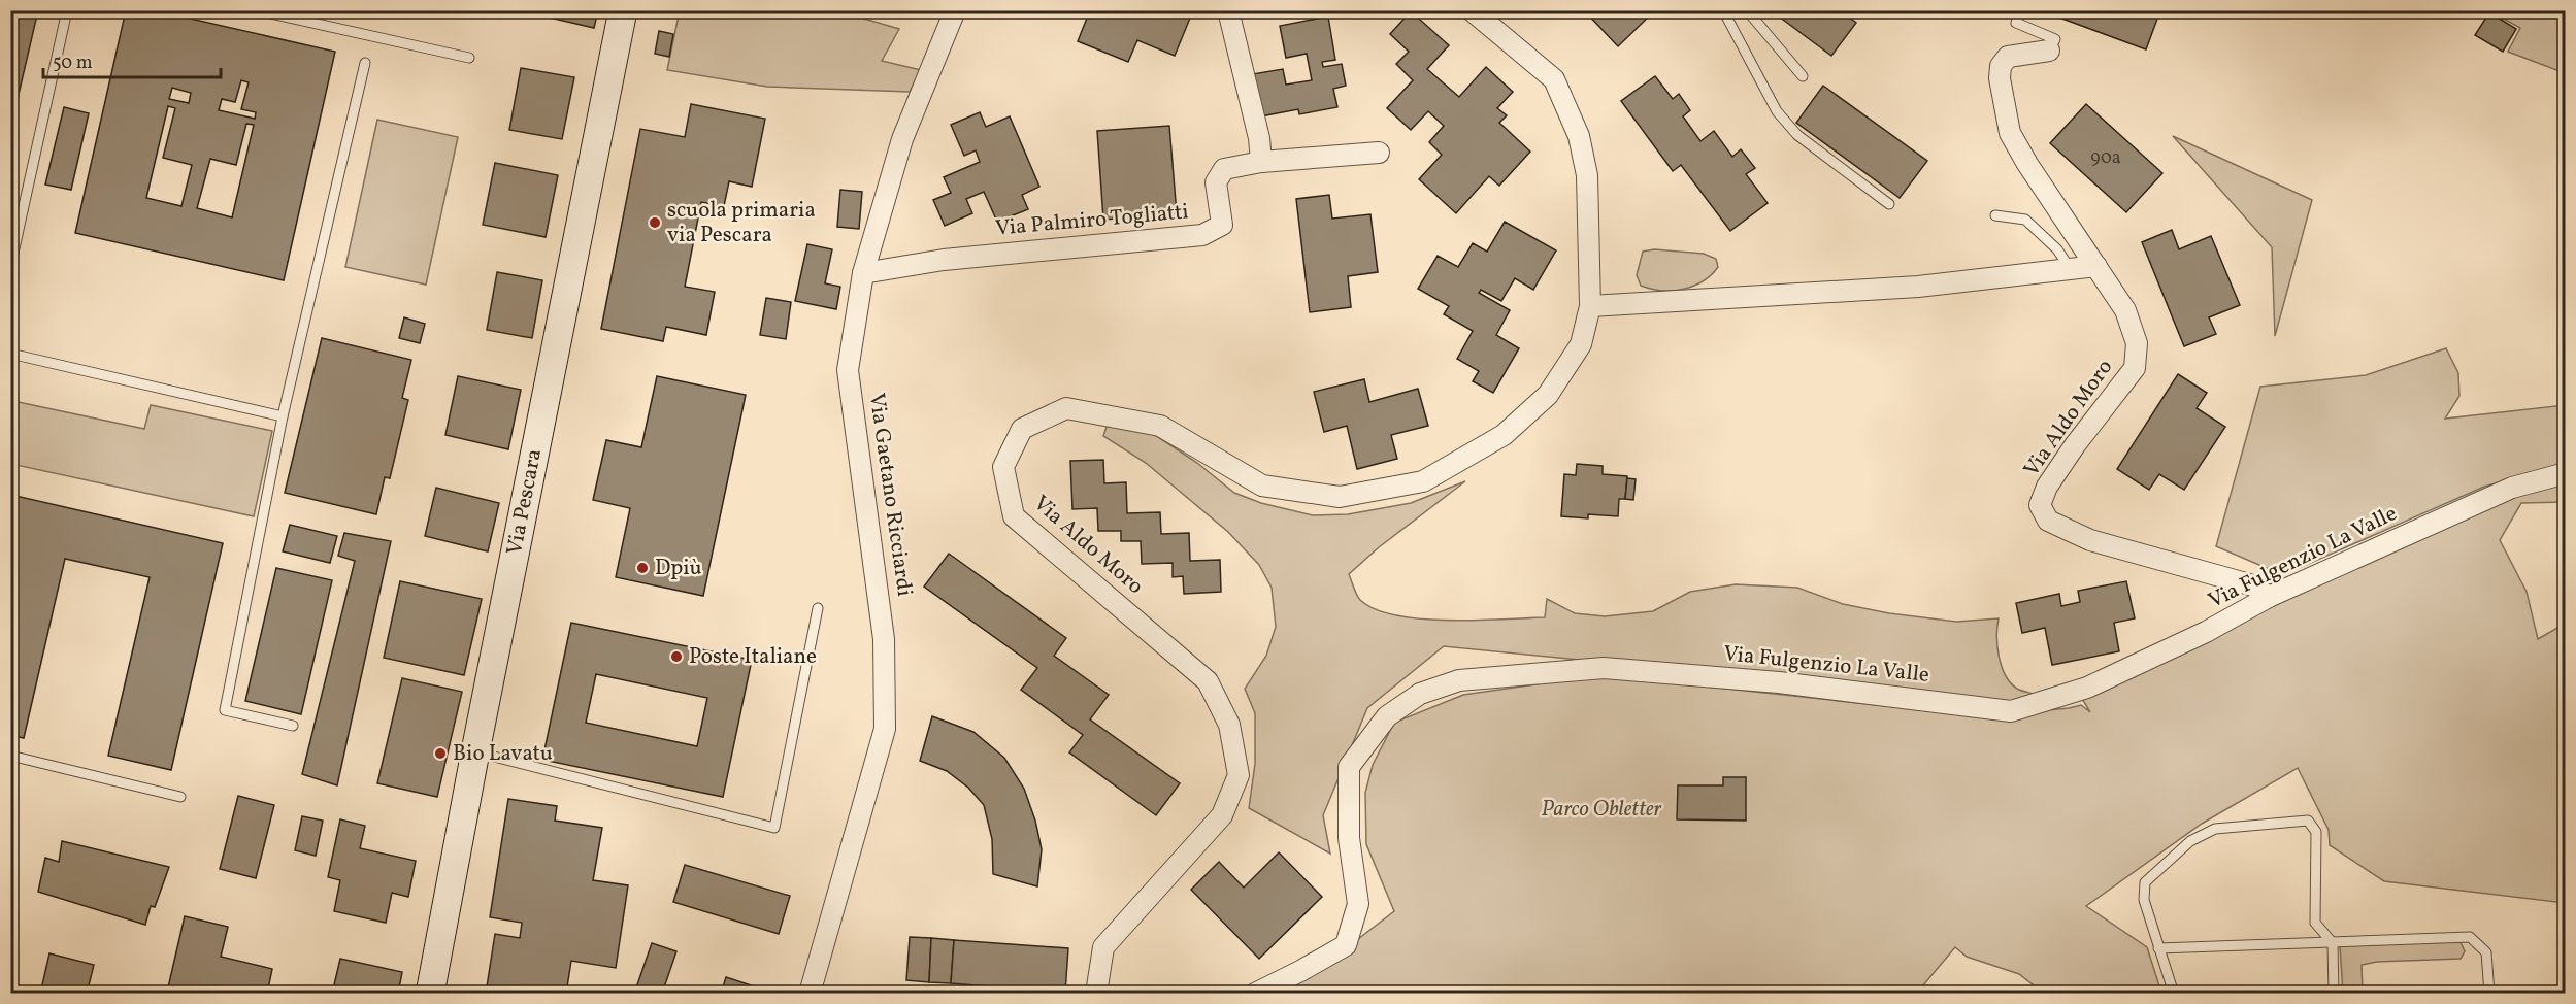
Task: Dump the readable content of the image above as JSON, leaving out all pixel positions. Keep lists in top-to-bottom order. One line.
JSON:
{"streets":{"street":["Via Palmiro Togliatti","Via Aldo Moro","Via Gaetano Ricciardi","Via Pescara","Via Fulgenzio La Valle"]},"crossings":[["Via Palmiro Togliatti","Via Gaetano Ricciardi"],["Via Aldo Moro","Via Fulgenzio La Valle"]],"parks":["Parco Obletter"],"places":["scuola primaria via Pescara","Dpiù","Poste Italiane","Bio Lavatu"],"house_numbers":["90a"],"scale_bar":"50 m"}
